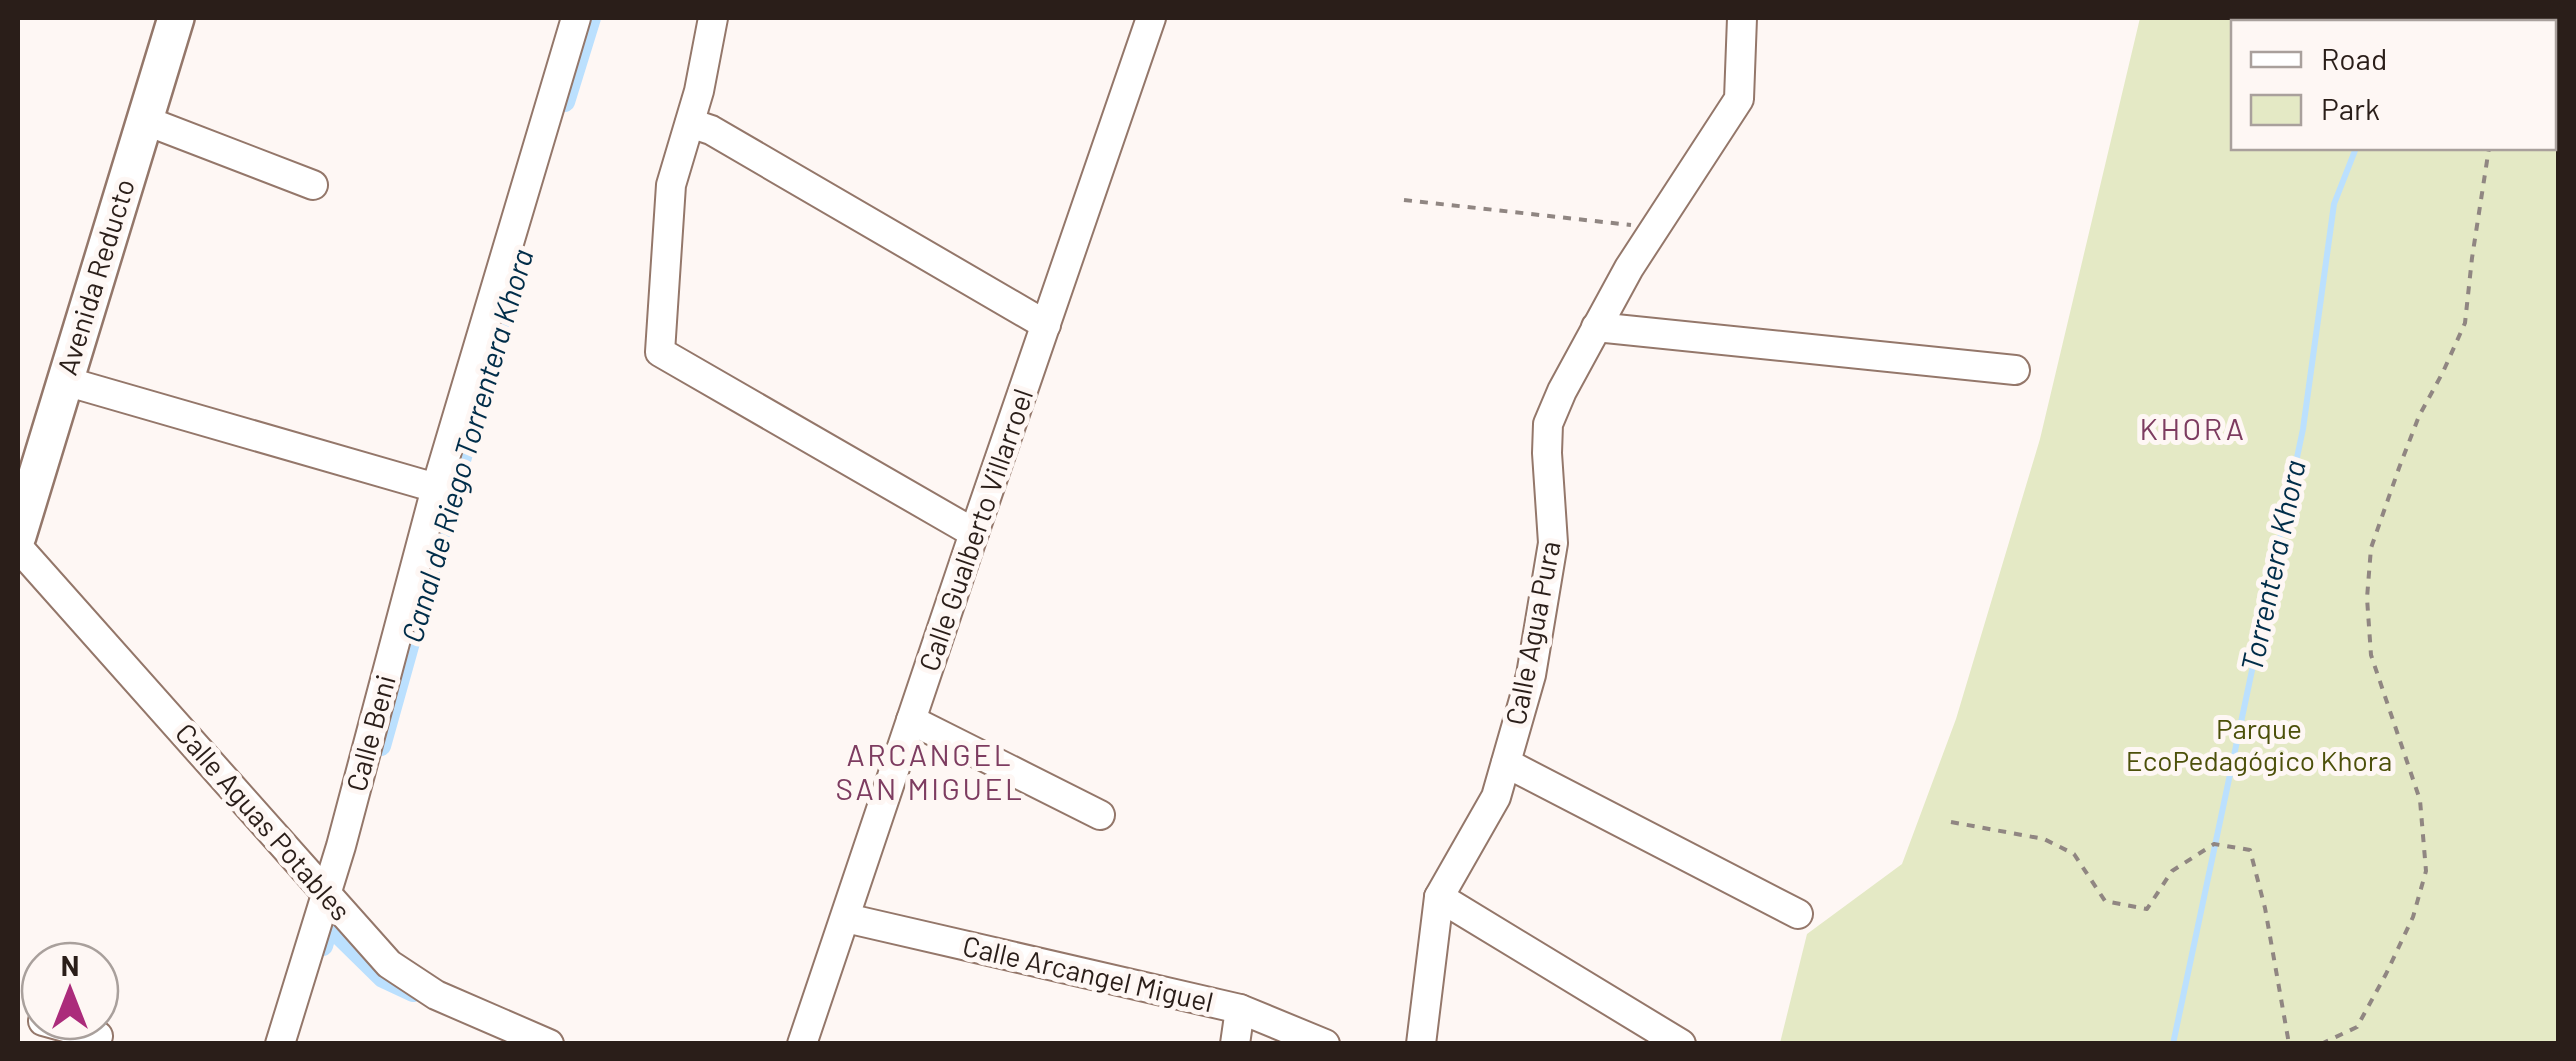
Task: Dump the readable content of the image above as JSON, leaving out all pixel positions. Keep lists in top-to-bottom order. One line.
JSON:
{"streets":{"main road":["Avenida Reducto"],"street":["Calle Gualberto Villarroel","Calle Agua Pura","Calle Beni","Calle Aguas Potables","Calle Arcangel Miguel"]},"crossings":[["Calle Gualberto Villarroel","Calle Arcangel Miguel"],["Calle Beni","Calle Aguas Potables"]],"districts":["KHORA","ARCANGEL SAN MIGUEL"],"water":["Canal de Riego Torrentera Khora","Torrentera Khora"],"parks":["Parque EcoPedagógico Khora"],"legend":["Road","Park"],"north":"top"}
